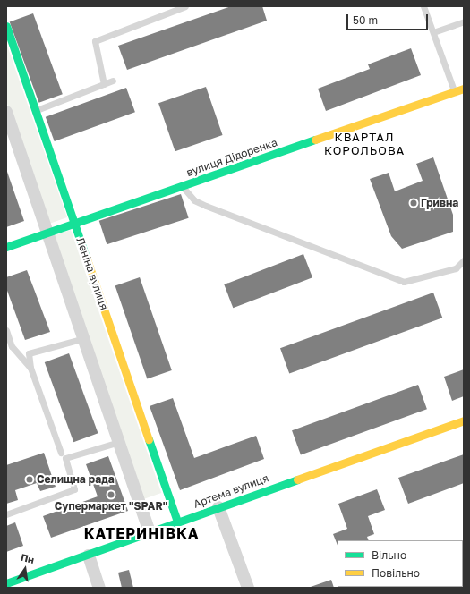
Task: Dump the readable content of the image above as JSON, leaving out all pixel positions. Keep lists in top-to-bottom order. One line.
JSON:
{"streets":{"street":["вулиця Дідоренка","Леніна вулиця","Артема вулиця"]},"crossings":[["вулиця Дідоренка","Леніна вулиця"],["Леніна вулиця","Артема вулиця"]],"districts":["КВАРТАЛ КОРОЛЬОВА","КАТЕРИНІВКА"],"places":["Гривна","Селищна рада","Супермаркет \"SPAR\""],"legend":["Вільно","Повільно"],"scale_bar":"50 m","north":"top"}
